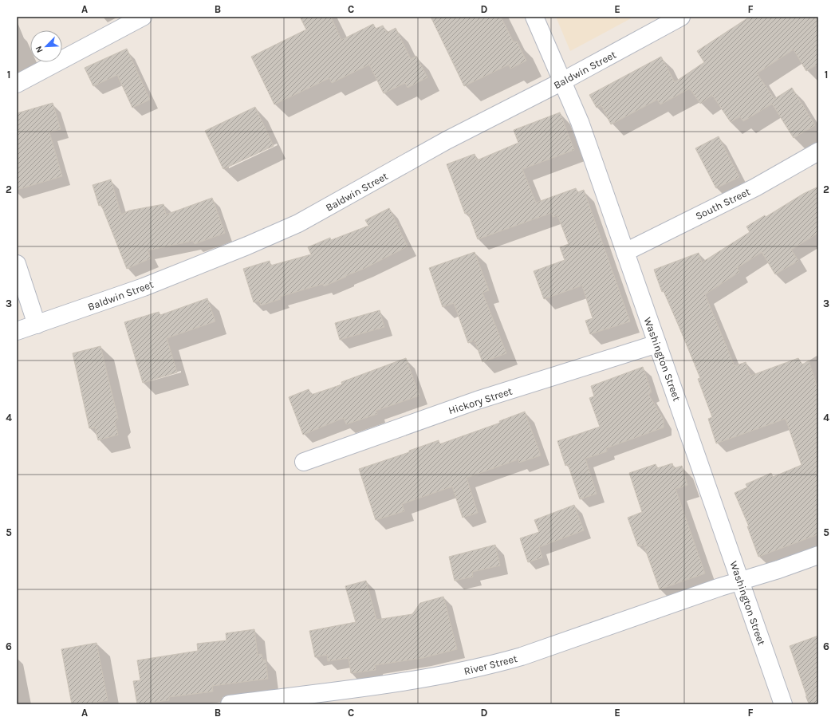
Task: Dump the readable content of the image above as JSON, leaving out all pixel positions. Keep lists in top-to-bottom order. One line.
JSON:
{"streets":{"main road":["Baldwin Street","South Street","Washington Street","Hickory Street","River Street"]},"crossings":[["Baldwin Street","Washington Street"],["South Street","Washington Street"],["Washington Street","Hickory Street"],["Washington Street","River Street"]],"north":"bottom left","grid":{"columns":["A","B","C","D","E","F"],"rows":["1","2","3","4","5","6"]}}
